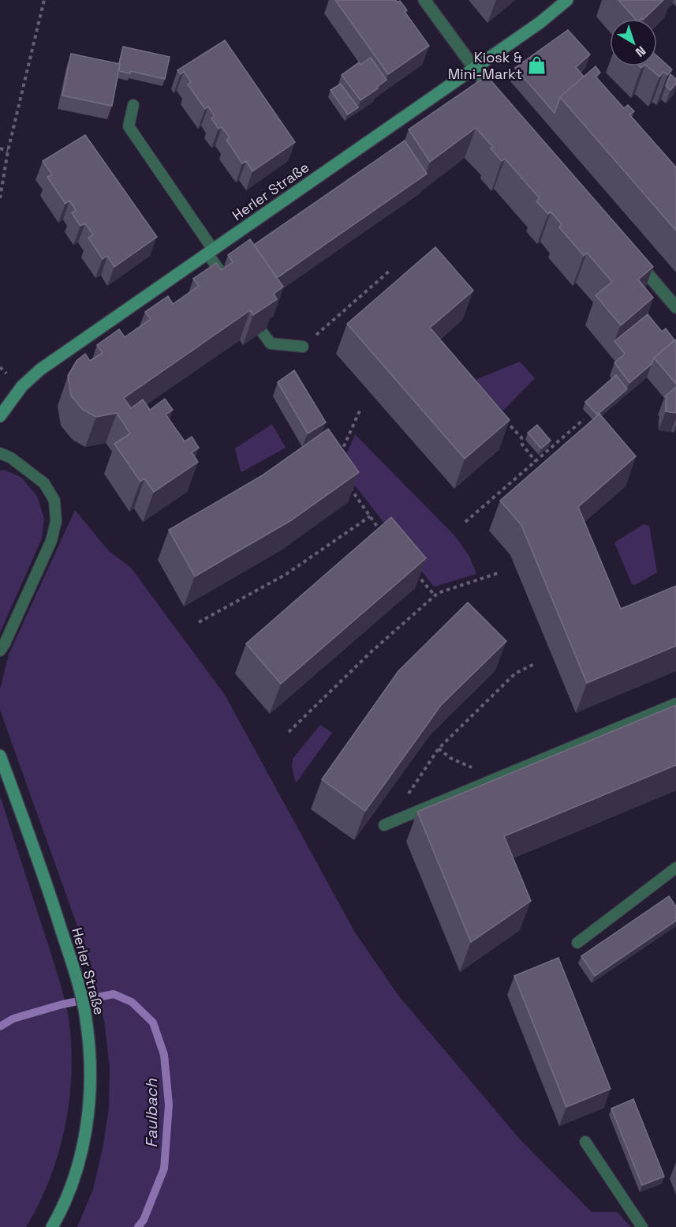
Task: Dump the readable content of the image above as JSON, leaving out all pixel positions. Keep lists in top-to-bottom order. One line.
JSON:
{"streets":{"street":["Herler Straße"]},"water":["Faulbach"],"places":{"shop":["Kiosk & Mini-Markt"]},"north":"bottom right"}
